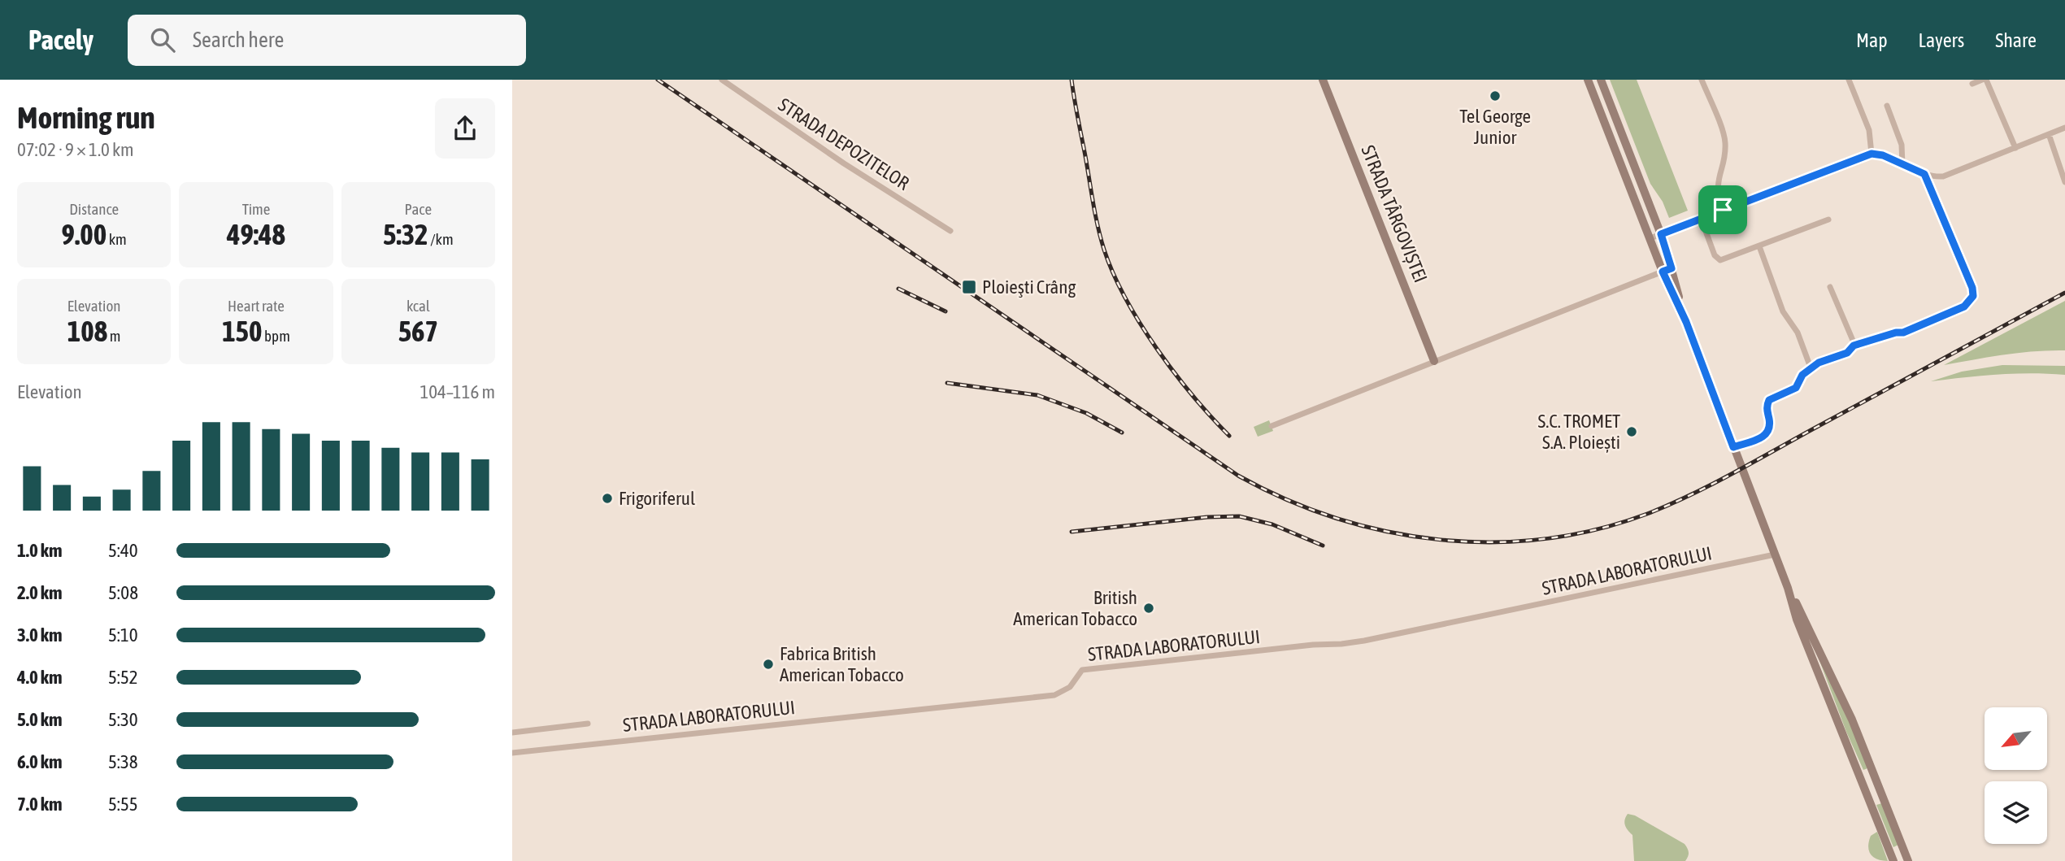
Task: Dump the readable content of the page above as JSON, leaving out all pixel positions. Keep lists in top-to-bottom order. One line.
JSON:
{"streets":{"main road":["STRADA TÂRGOVIȘTEI"],"street":["STRADA DEPOZITELOR","STRADA LABORATORULUI"]},"places":{"other":["Tel George Junior","S.C. TROMET S.A. Ploiești","Frigoriferul","British American Tobacco","Fabrica British American Tobacco"],"transit":["Ploieşti Crâng"]},"north":"bottom left","page":{"header":"Pacely","search":"Search here","nav":["Map","Layers","Share"],"heading":["Morning run","07:02 · 9 × 1.0 km"],"stats":[["Distance","9.00 km"],["Time","49:48"],["Pace","5:32 /km"],["Elevation","108 m"],["Heart rate","150 bpm"],["kcal","567"]],"chart":["Elevation","104–116 m"],"list":[{"name":"1.0 km","note":"5:40"},{"name":"2.0 km","note":"5:08"},{"name":"3.0 km","note":"5:10"},{"name":"4.0 km","note":"5:52"},{"name":"5.0 km","note":"5:30"},{"name":"6.0 km","note":"5:38"},{"name":"7.0 km","note":"5:55"}]}}
